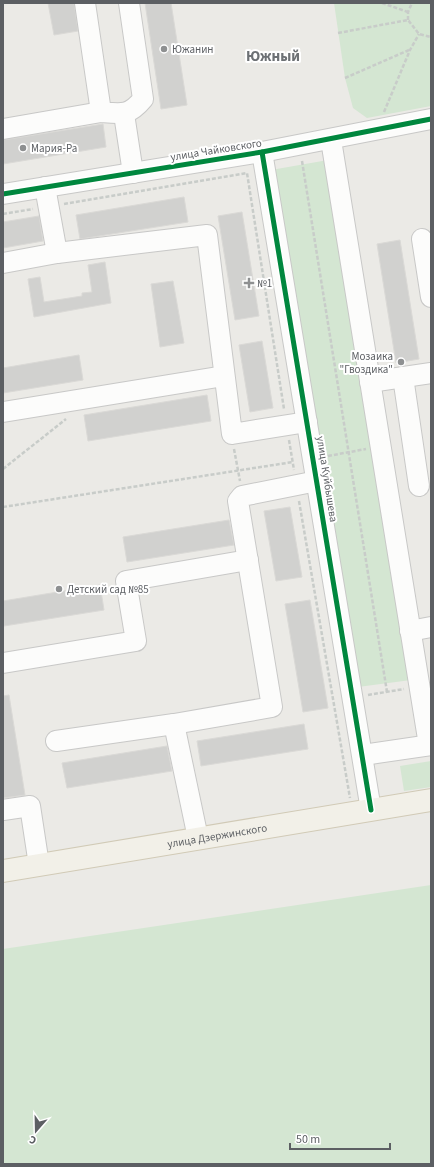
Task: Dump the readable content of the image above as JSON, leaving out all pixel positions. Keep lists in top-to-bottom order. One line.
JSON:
{"streets":{"main road":["улица Дзержинского"],"street":["улица Чайковского","улица Куйбышева"]},"crossings":[["улица Чайковского","улица Куйбышева"],["улица Куйбышева","улица Дзержинского"]],"districts":["Южный"],"places":{"other":["Южанин","Мария-Ра","Мозаика \"Гвоздика\"","Детский сад №85"],"health":["№1"]},"scale_bar":"50 m","north":"bottom"}
